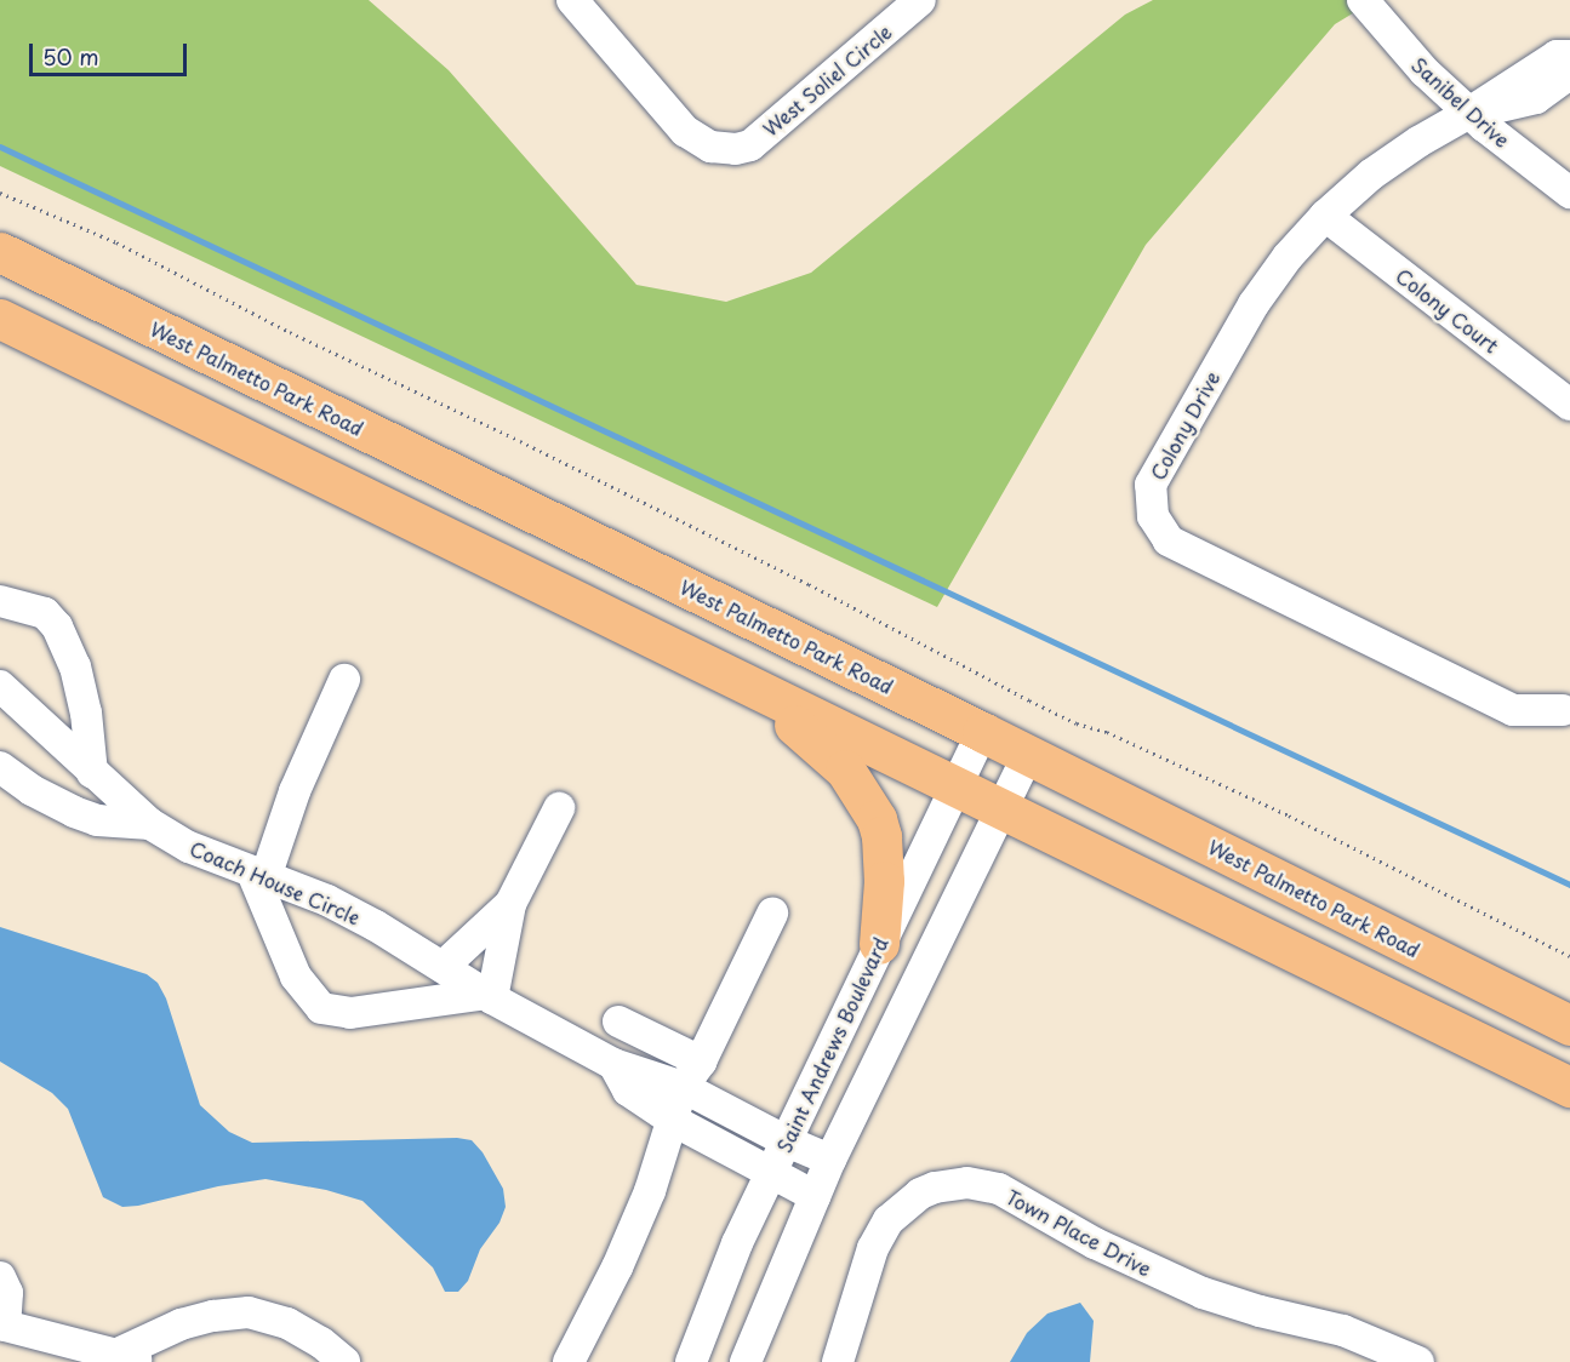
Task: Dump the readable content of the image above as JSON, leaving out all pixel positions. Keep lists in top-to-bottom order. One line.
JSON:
{"streets":{"main road":["West Palmetto Park Road"],"street":["West Soliel Circle","Sanibel Drive","Colony Court","Colony Drive","Coach House Circle","Saint Andrews Boulevard","Town Place Drive"]},"crossings":[["Sanibel Drive","Colony Drive"],["Colony Court","Colony Drive"],["West Palmetto Park Road","Saint Andrews Boulevard"],["Coach House Circle","Saint Andrews Boulevard"]],"scale_bar":"50 m"}
